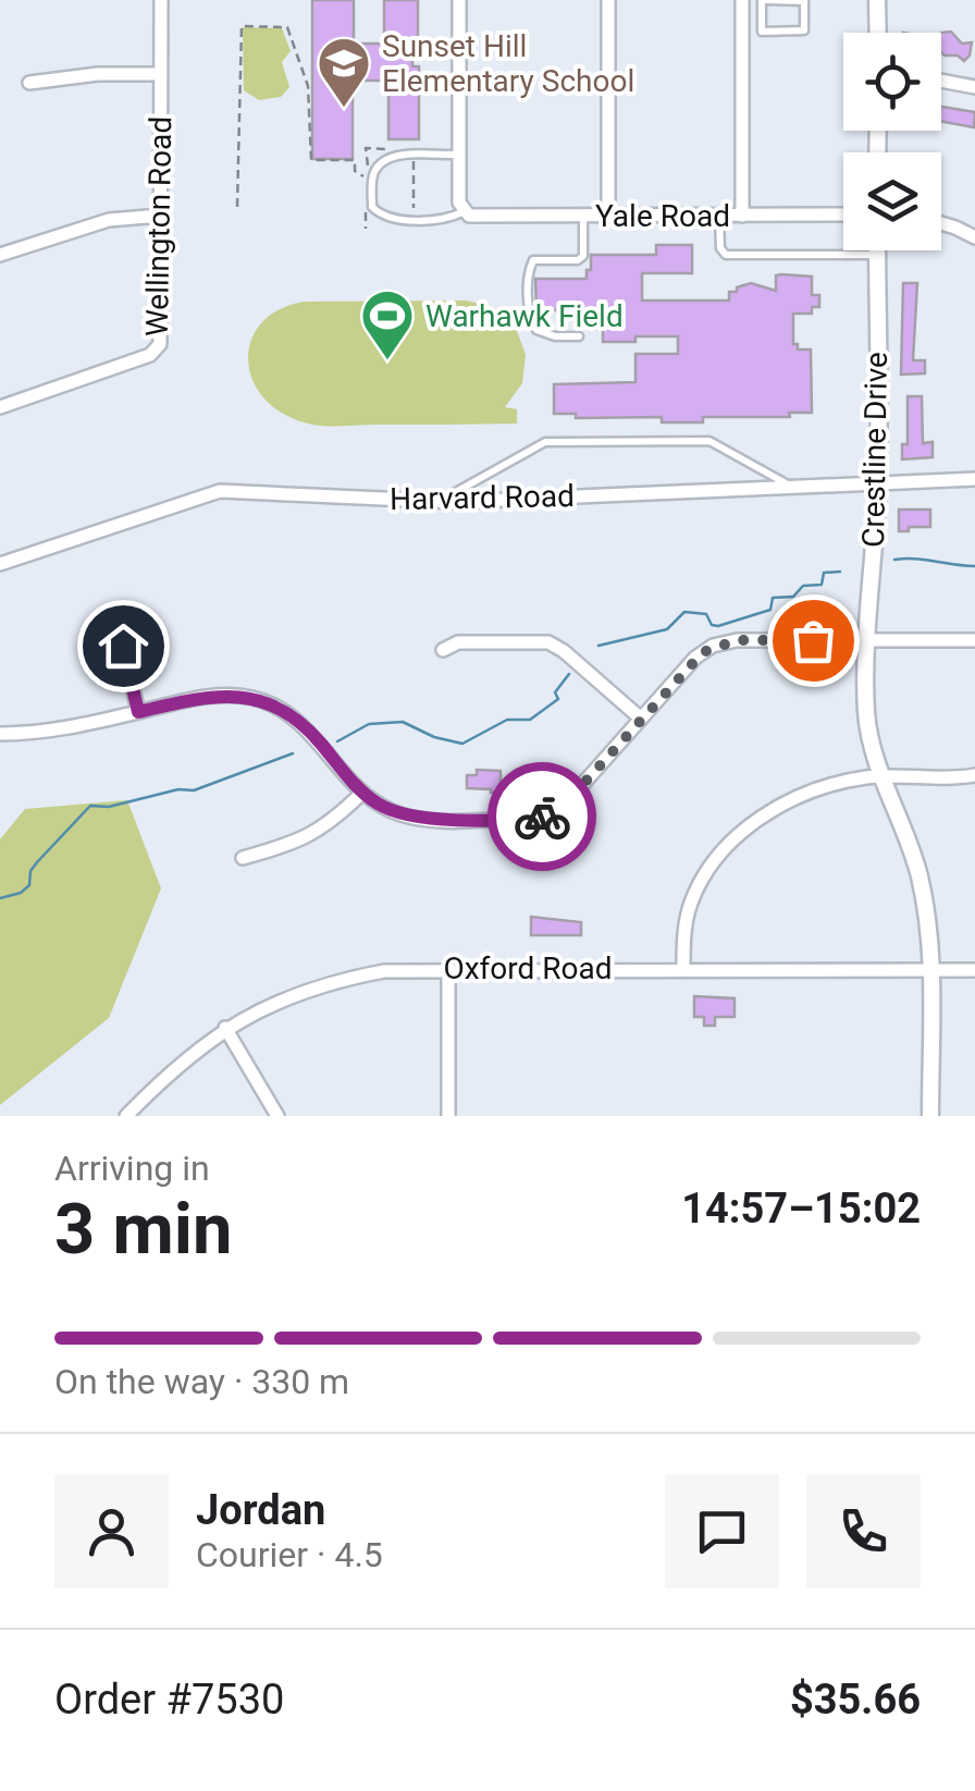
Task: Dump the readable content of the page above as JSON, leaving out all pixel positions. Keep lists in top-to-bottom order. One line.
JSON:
{"streets":{"street":["Yale Road","Wellington Road","Crestline Drive","Harvard Road","Oxford Road"]},"crossings":[["Crestline Drive","Harvard Road"],["Crestline Drive","Oxford Road"]],"places":{"school or university":["Sunset Hill Elementary School"],"sports":["Warhawk Field"]},"page":{"heading":["3 min","Arriving in","14:57–15:02"],"panel":["Jordan","Courier · 4.5","Order #7530","$35.66"],"bar":"On the way · 330 m"}}
